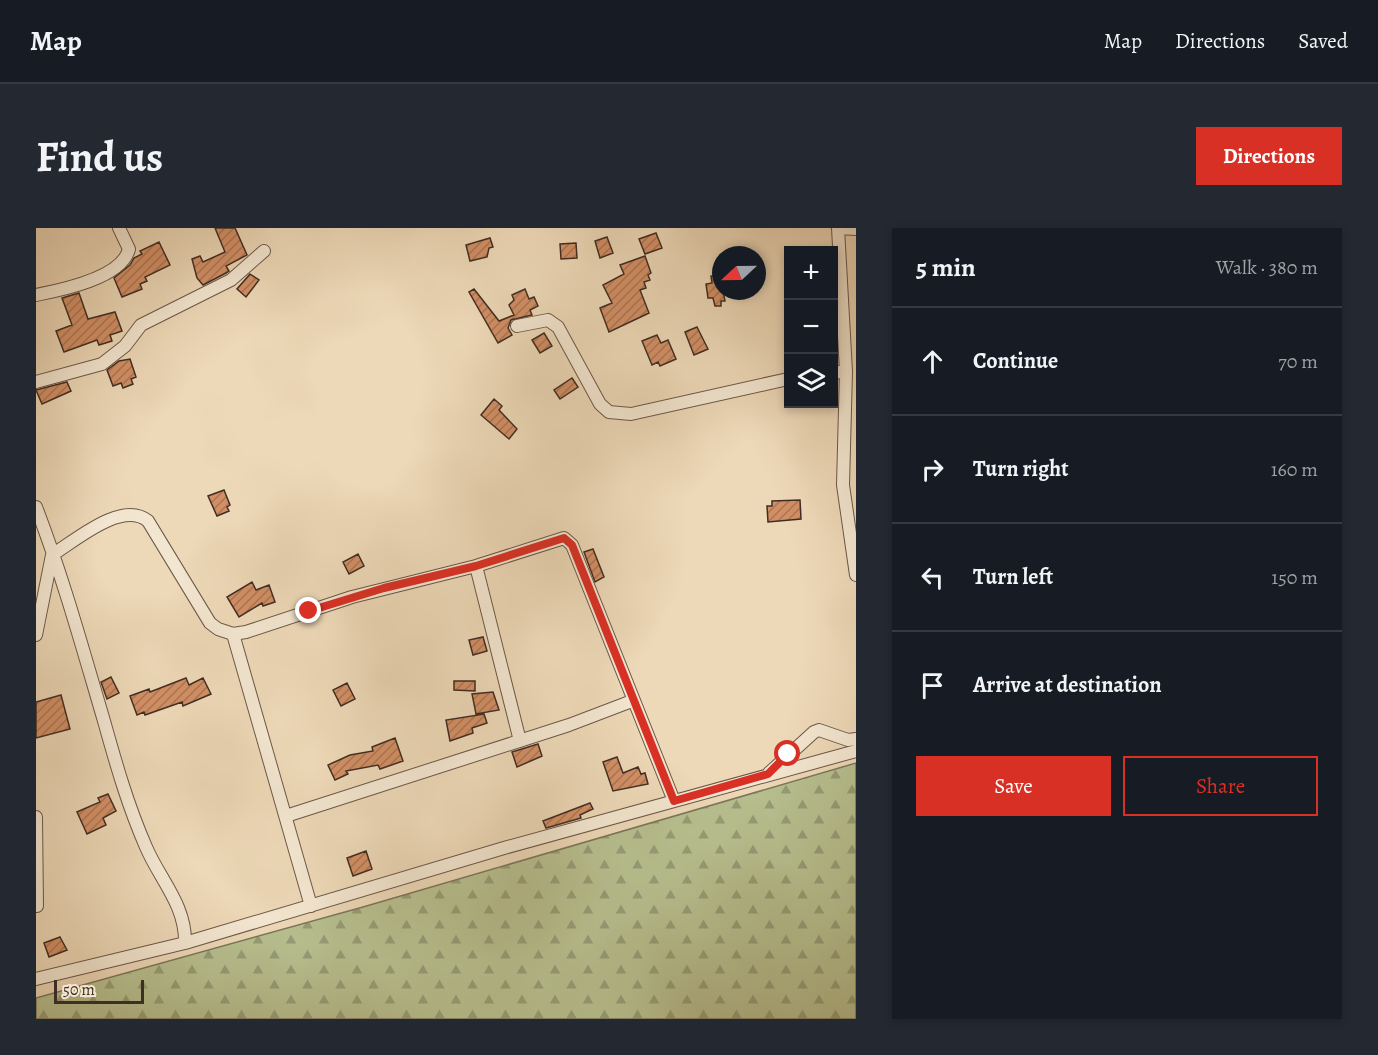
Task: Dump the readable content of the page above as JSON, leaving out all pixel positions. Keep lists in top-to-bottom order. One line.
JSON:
{"scale_bar":"50 m","north":"left","page":{"header":"Map","nav":["Map","Directions","Saved"],"buttons":["Directions",["Save","Share"]],"title":"Find us","heading":["5 min","Walk · 380 m"],"map_buttons":["+","−"],"list":[["Continue","70 m"],["Turn right","160 m"],["Turn left","150 m"],"Arrive at destination"],"scale":"50 m"}}
